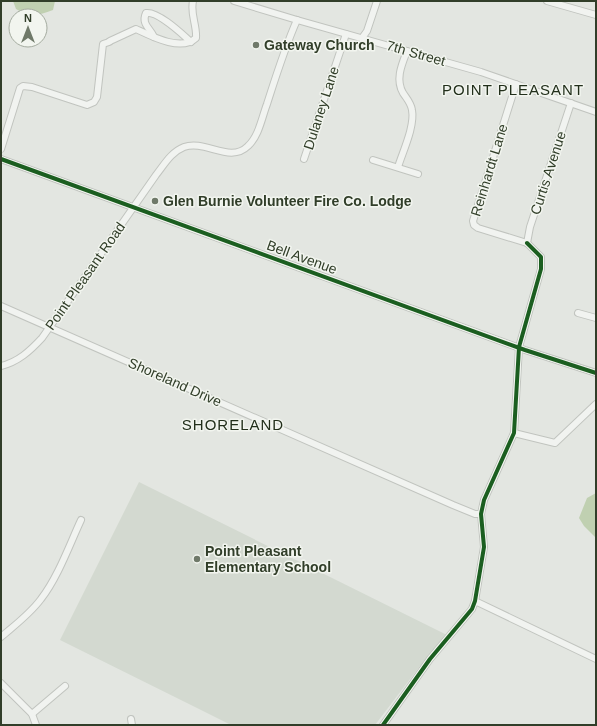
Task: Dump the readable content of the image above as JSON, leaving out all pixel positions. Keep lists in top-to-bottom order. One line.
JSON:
{"streets":{"street":["7th Street","Dulaney Lane","Reinhardt Lane","Curtis Avenue","Bell Avenue","Point Pleasant Road","Shoreland Drive"]},"crossings":[["7th Street","Dulaney Lane"],["7th Street","Reinhardt Lane"],["7th Street","Curtis Avenue"],["7th Street","Point Pleasant Road"],["Reinhardt Lane","Curtis Avenue"],["Bell Avenue","Point Pleasant Road"],["Point Pleasant Road","Shoreland Drive"]],"districts":["POINT PLEASANT","SHORELAND"],"places":["Gateway Church","Glen Burnie Volunteer Fire Co. Lodge","Point Pleasant Elementary School"],"north":"top"}
